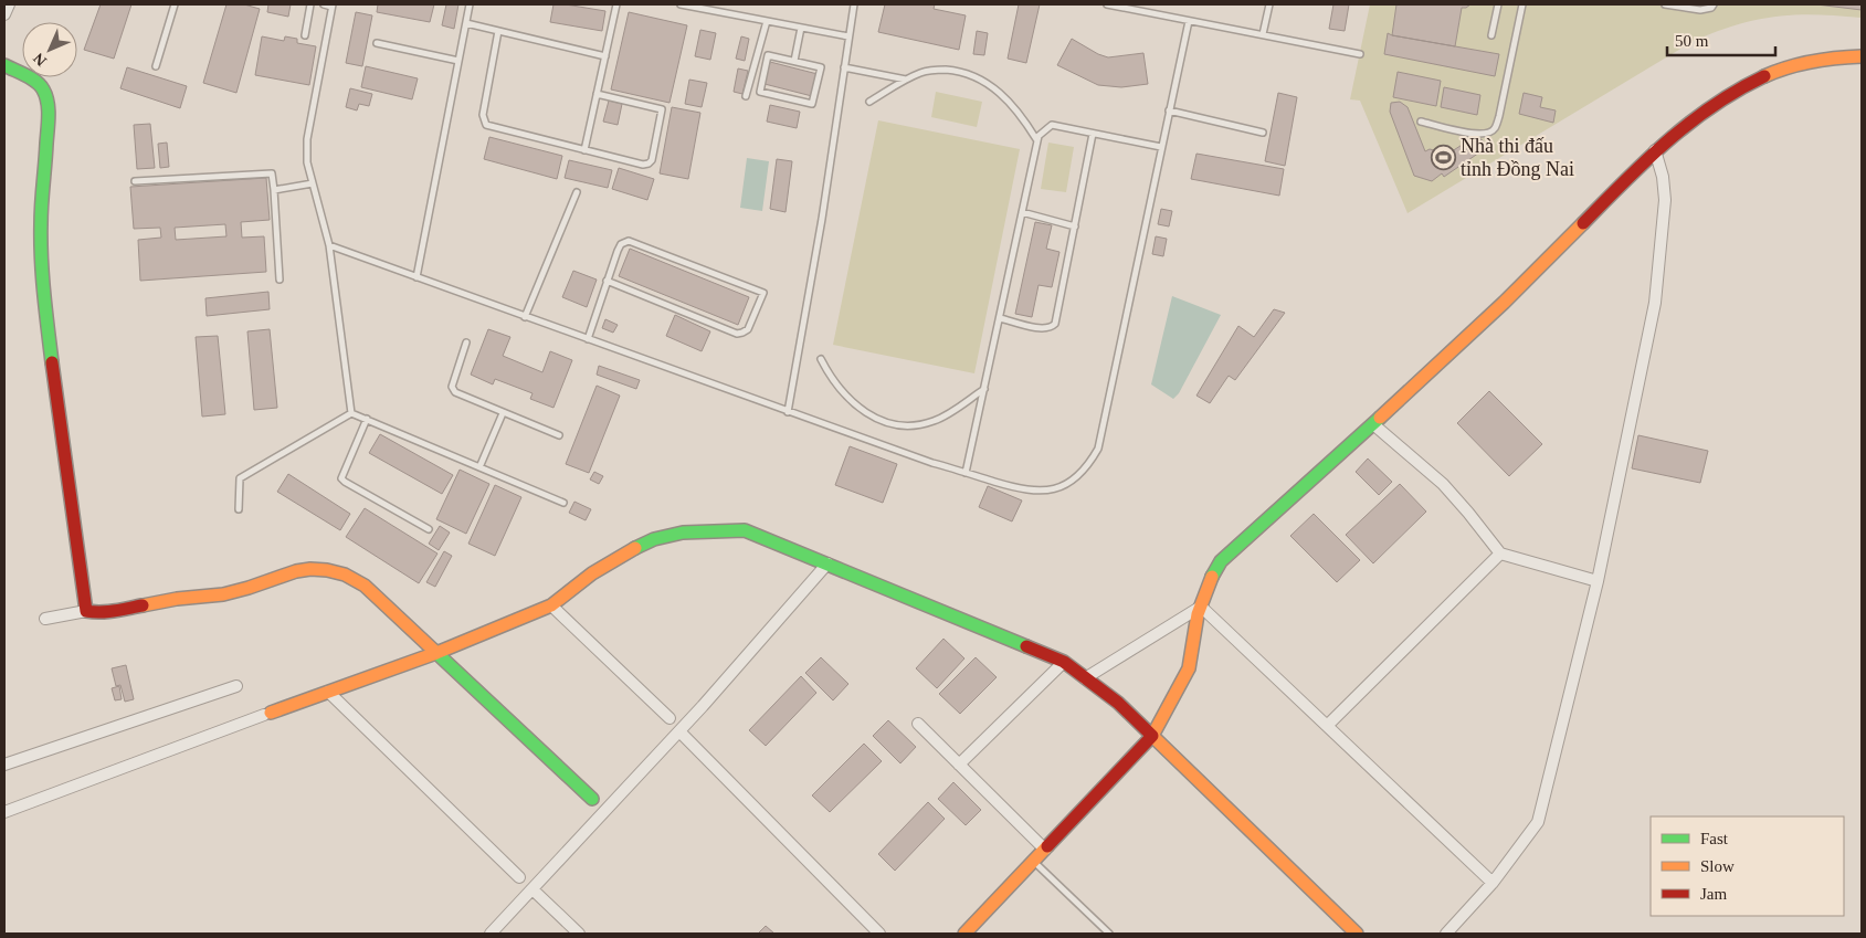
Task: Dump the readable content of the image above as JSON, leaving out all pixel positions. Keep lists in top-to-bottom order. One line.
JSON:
{"places":{"sports":["Nhà thi đấu tỉnh Đồng Nai"]},"legend":["Fast","Slow","Jam"],"scale_bar":"50 m","north":"bottom left"}
